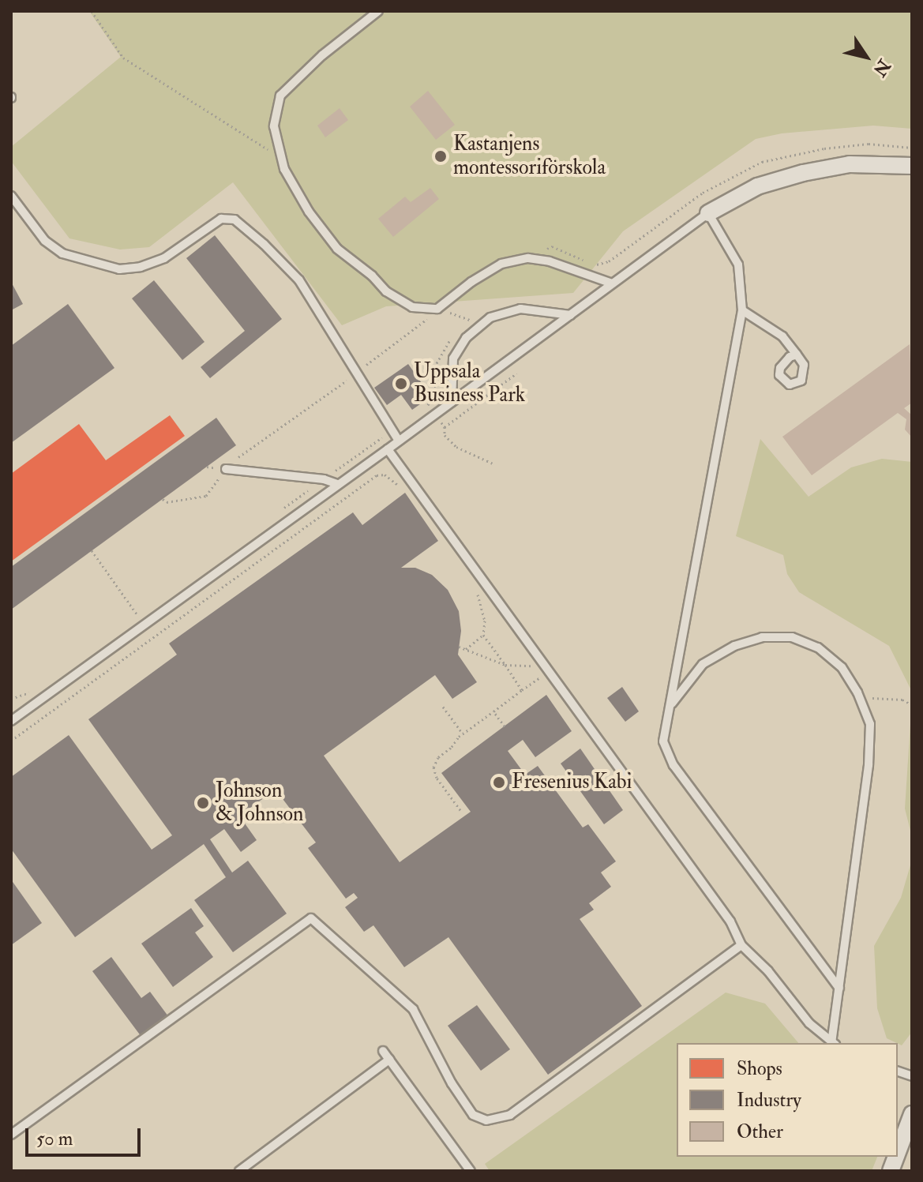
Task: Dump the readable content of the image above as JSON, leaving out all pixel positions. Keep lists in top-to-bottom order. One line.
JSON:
{"places":["Kastanjens montessoriförskola","Uppsala Business Park","Fresenius Kabi","Johnson & Johnson"],"legend":["Shops","Industry","Other"],"scale_bar":"50 m","north":"bottom right"}
